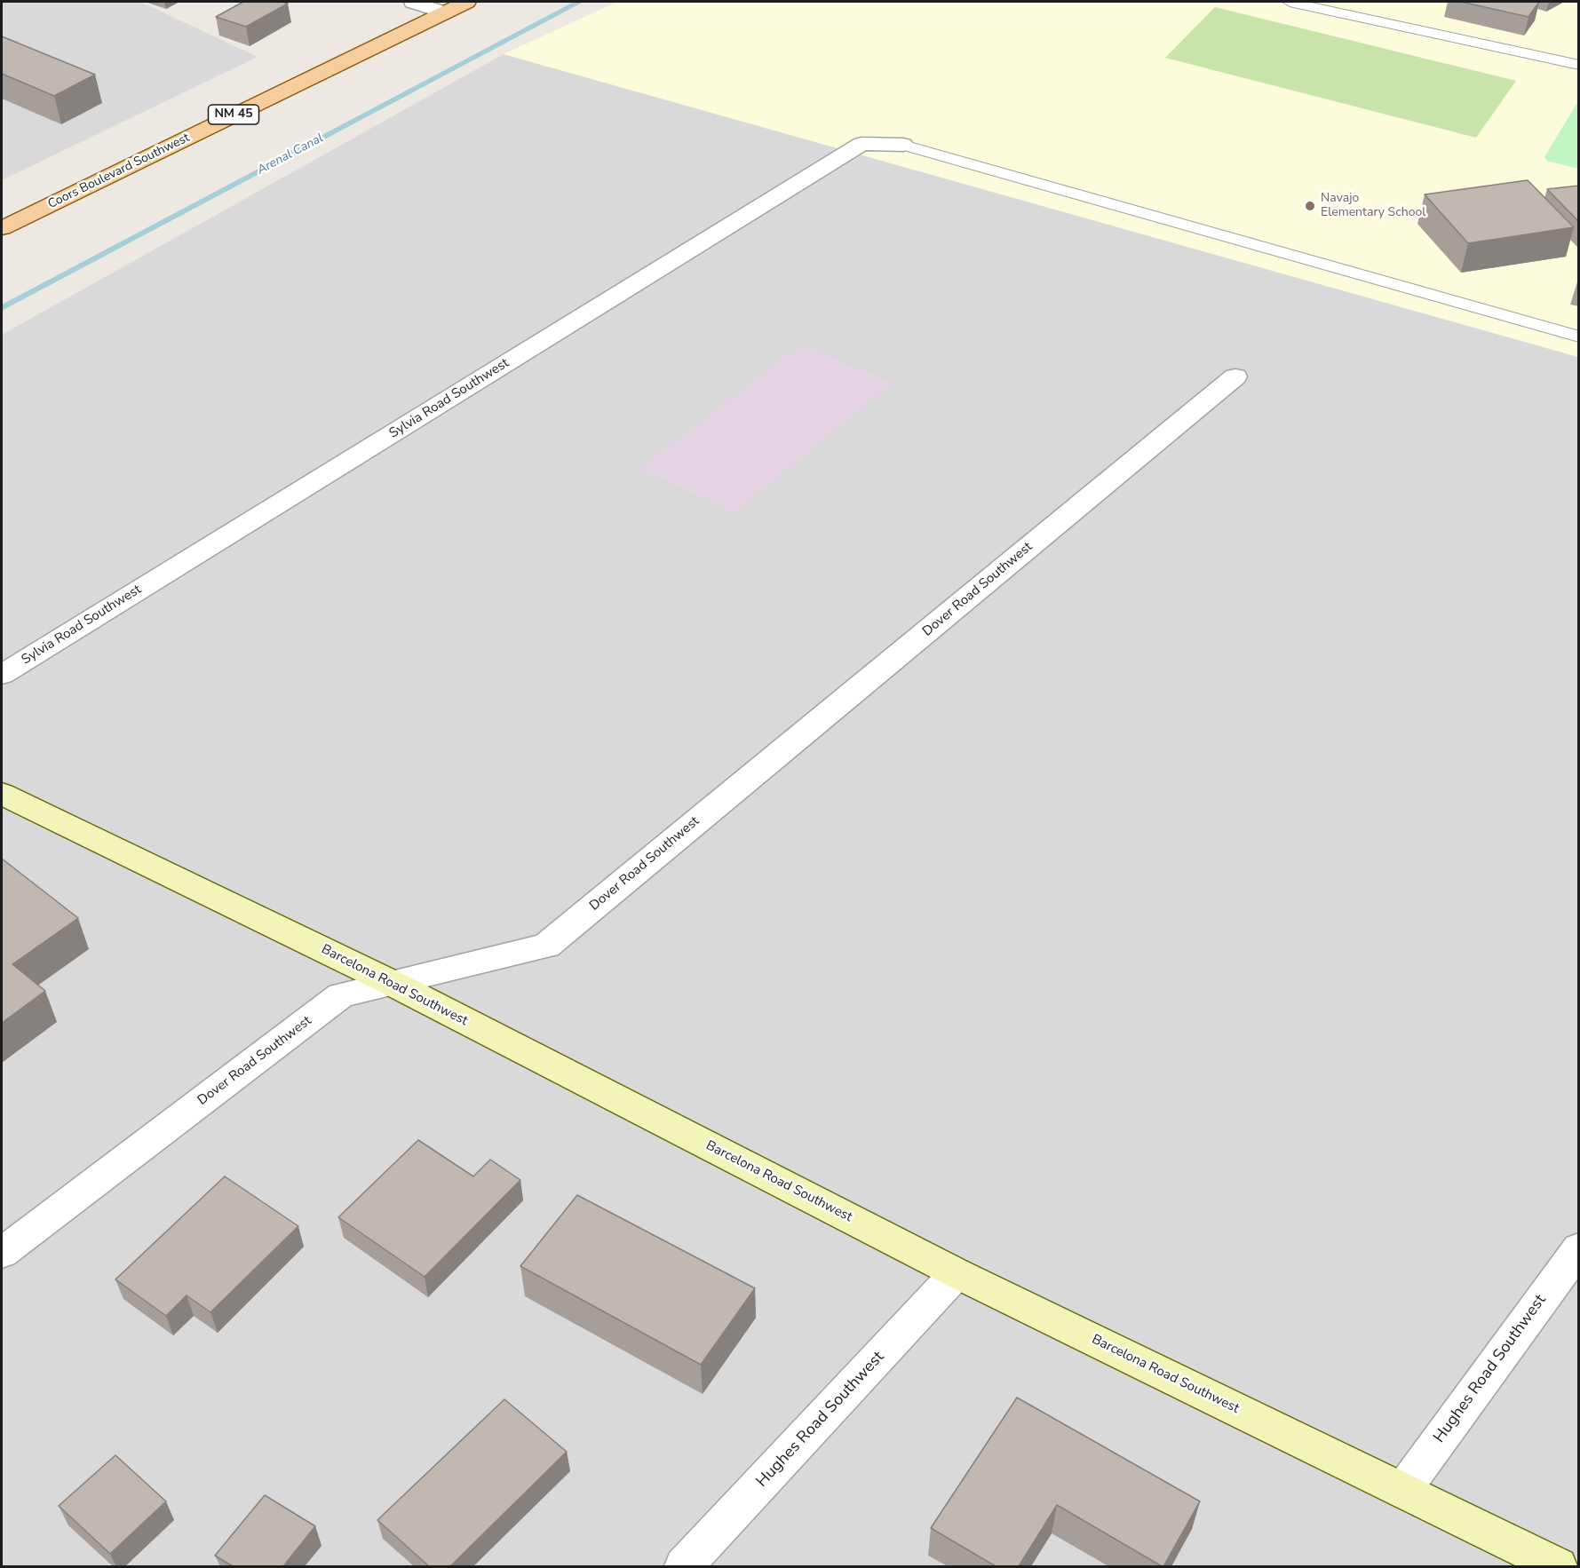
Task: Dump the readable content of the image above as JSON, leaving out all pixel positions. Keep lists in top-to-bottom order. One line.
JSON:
{"streets":{"main road":["NM 45","Coors Boulevard Southwest"],"street":["Sylvia Road Southwest","Dover Road Southwest","Barcelona Road Southwest","Hughes Road Southwest"]},"crossings":[["Dover Road Southwest","Barcelona Road Southwest"],["Barcelona Road Southwest","Hughes Road Southwest"]],"water":["Arenal Canal"],"places":["Navajo Elementary School"]}
